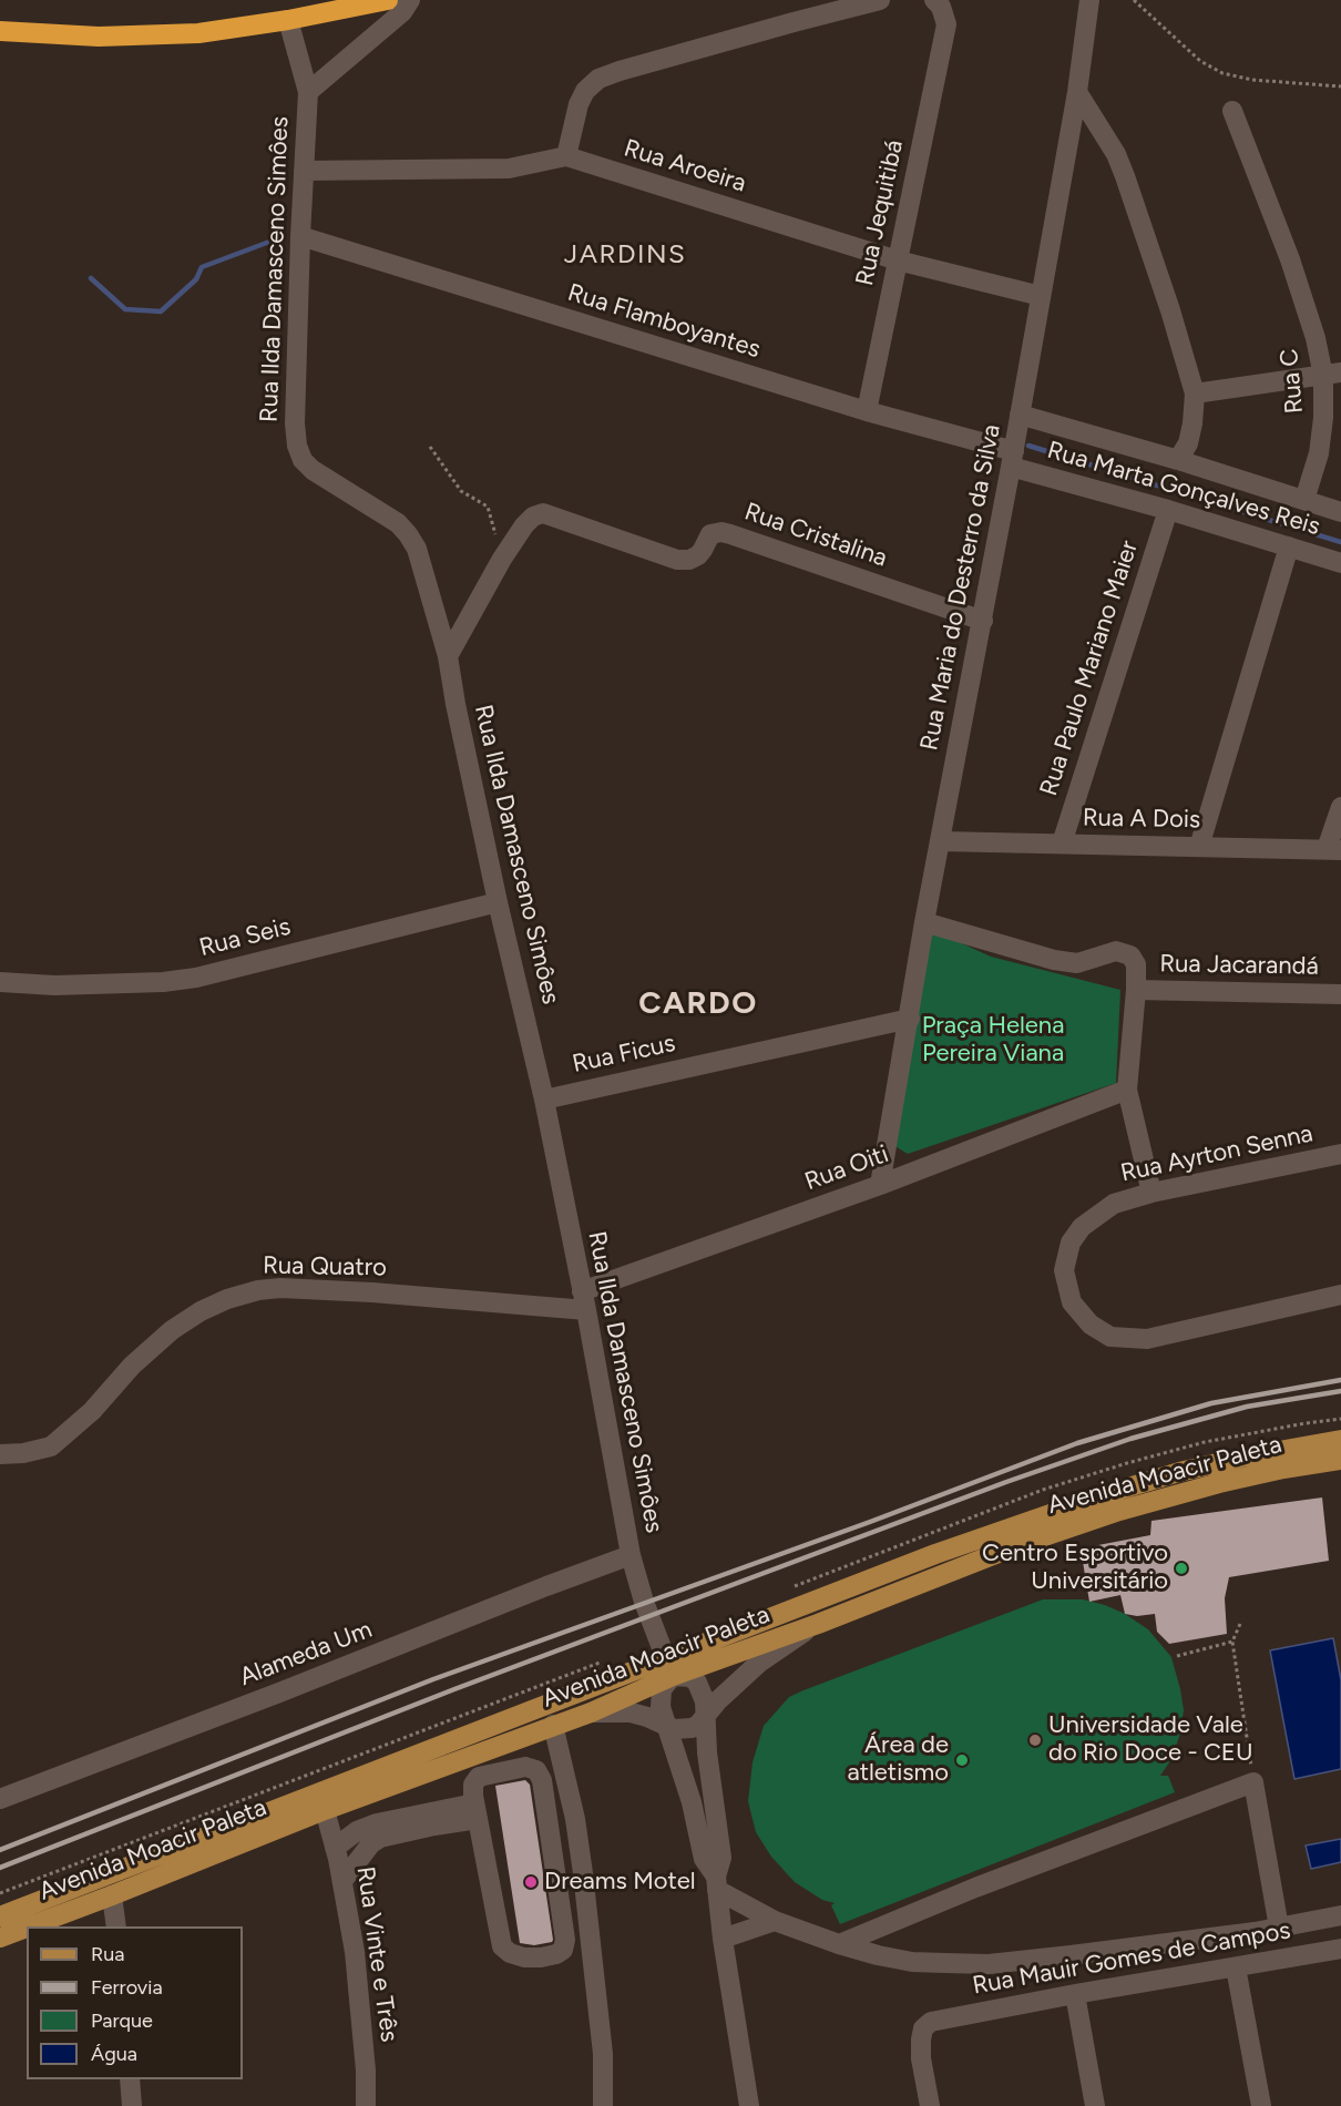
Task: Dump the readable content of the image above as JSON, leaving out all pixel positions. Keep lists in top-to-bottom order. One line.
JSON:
{"streets":{"main road":["Avenida Moacir Paleta"],"street":["Rua Aroeira","Rua Jequitibá","Rua Ilda Damasceno Simôes","Rua Flamboyantes","Rua C","Rua Marta Gonçalves Reis","Rua Cristalina","Rua Maria do Desterro da Silva","Rua Paulo Mariano Maier","Rua A Dois","Rua Seis","Rua Jacarandá","Rua Ficus","Rua Ayrton Senna","Rua Oiti","Rua Quatro","Alameda Um","Rua Vinte e Três","Rua Mauir Gomes de Campos"]},"crossings":[["Rua Aroeira","Rua Jequitibá"],["Rua Aroeira","Rua Ilda Damasceno Simôes"],["Rua Aroeira","Rua Maria do Desterro da Silva"],["Rua Jequitibá","Rua Flamboyantes"],["Rua Ilda Damasceno Simôes","Rua Flamboyantes"],["Rua Ilda Damasceno Simôes","Rua Cristalina"],["Rua Ilda Damasceno Simôes","Rua Seis"],["Rua Ilda Damasceno Simôes","Rua Ficus"],["Rua Ilda Damasceno Simôes","Rua Oiti"],["Rua Ilda Damasceno Simôes","Rua Quatro"],["Rua Ilda Damasceno Simôes","Avenida Moacir Paleta"],["Rua Ilda Damasceno Simôes","Alameda Um"],["Rua Flamboyantes","Rua Marta Gonçalves Reis"],["Rua Flamboyantes","Rua Maria do Desterro da Silva"],["Rua C","Rua Marta Gonçalves Reis"],["Rua Marta Gonçalves Reis","Rua Maria do Desterro da Silva"],["Rua Marta Gonçalves Reis","Rua Paulo Mariano Maier"],["Rua Cristalina","Rua Maria do Desterro da Silva"],["Rua Maria do Desterro da Silva","Rua A Dois"],["Rua Maria do Desterro da Silva","Rua Ficus"],["Rua Maria do Desterro da Silva","Rua Oiti"],["Rua Paulo Mariano Maier","Rua A Dois"],["Rua Oiti","Rua Quatro"],["Avenida Moacir Paleta","Rua Vinte e Três"]],"districts":["JARDINS","CARDO"],"parks":["Praça Helena Pereira Viana"],"places":["Centro Esportivo Universitário","Universidade Vale do Rio Doce - CEU","Área de atletismo","Dreams Motel"],"legend":["Rua","Ferrovia","Parque","Água"]}
